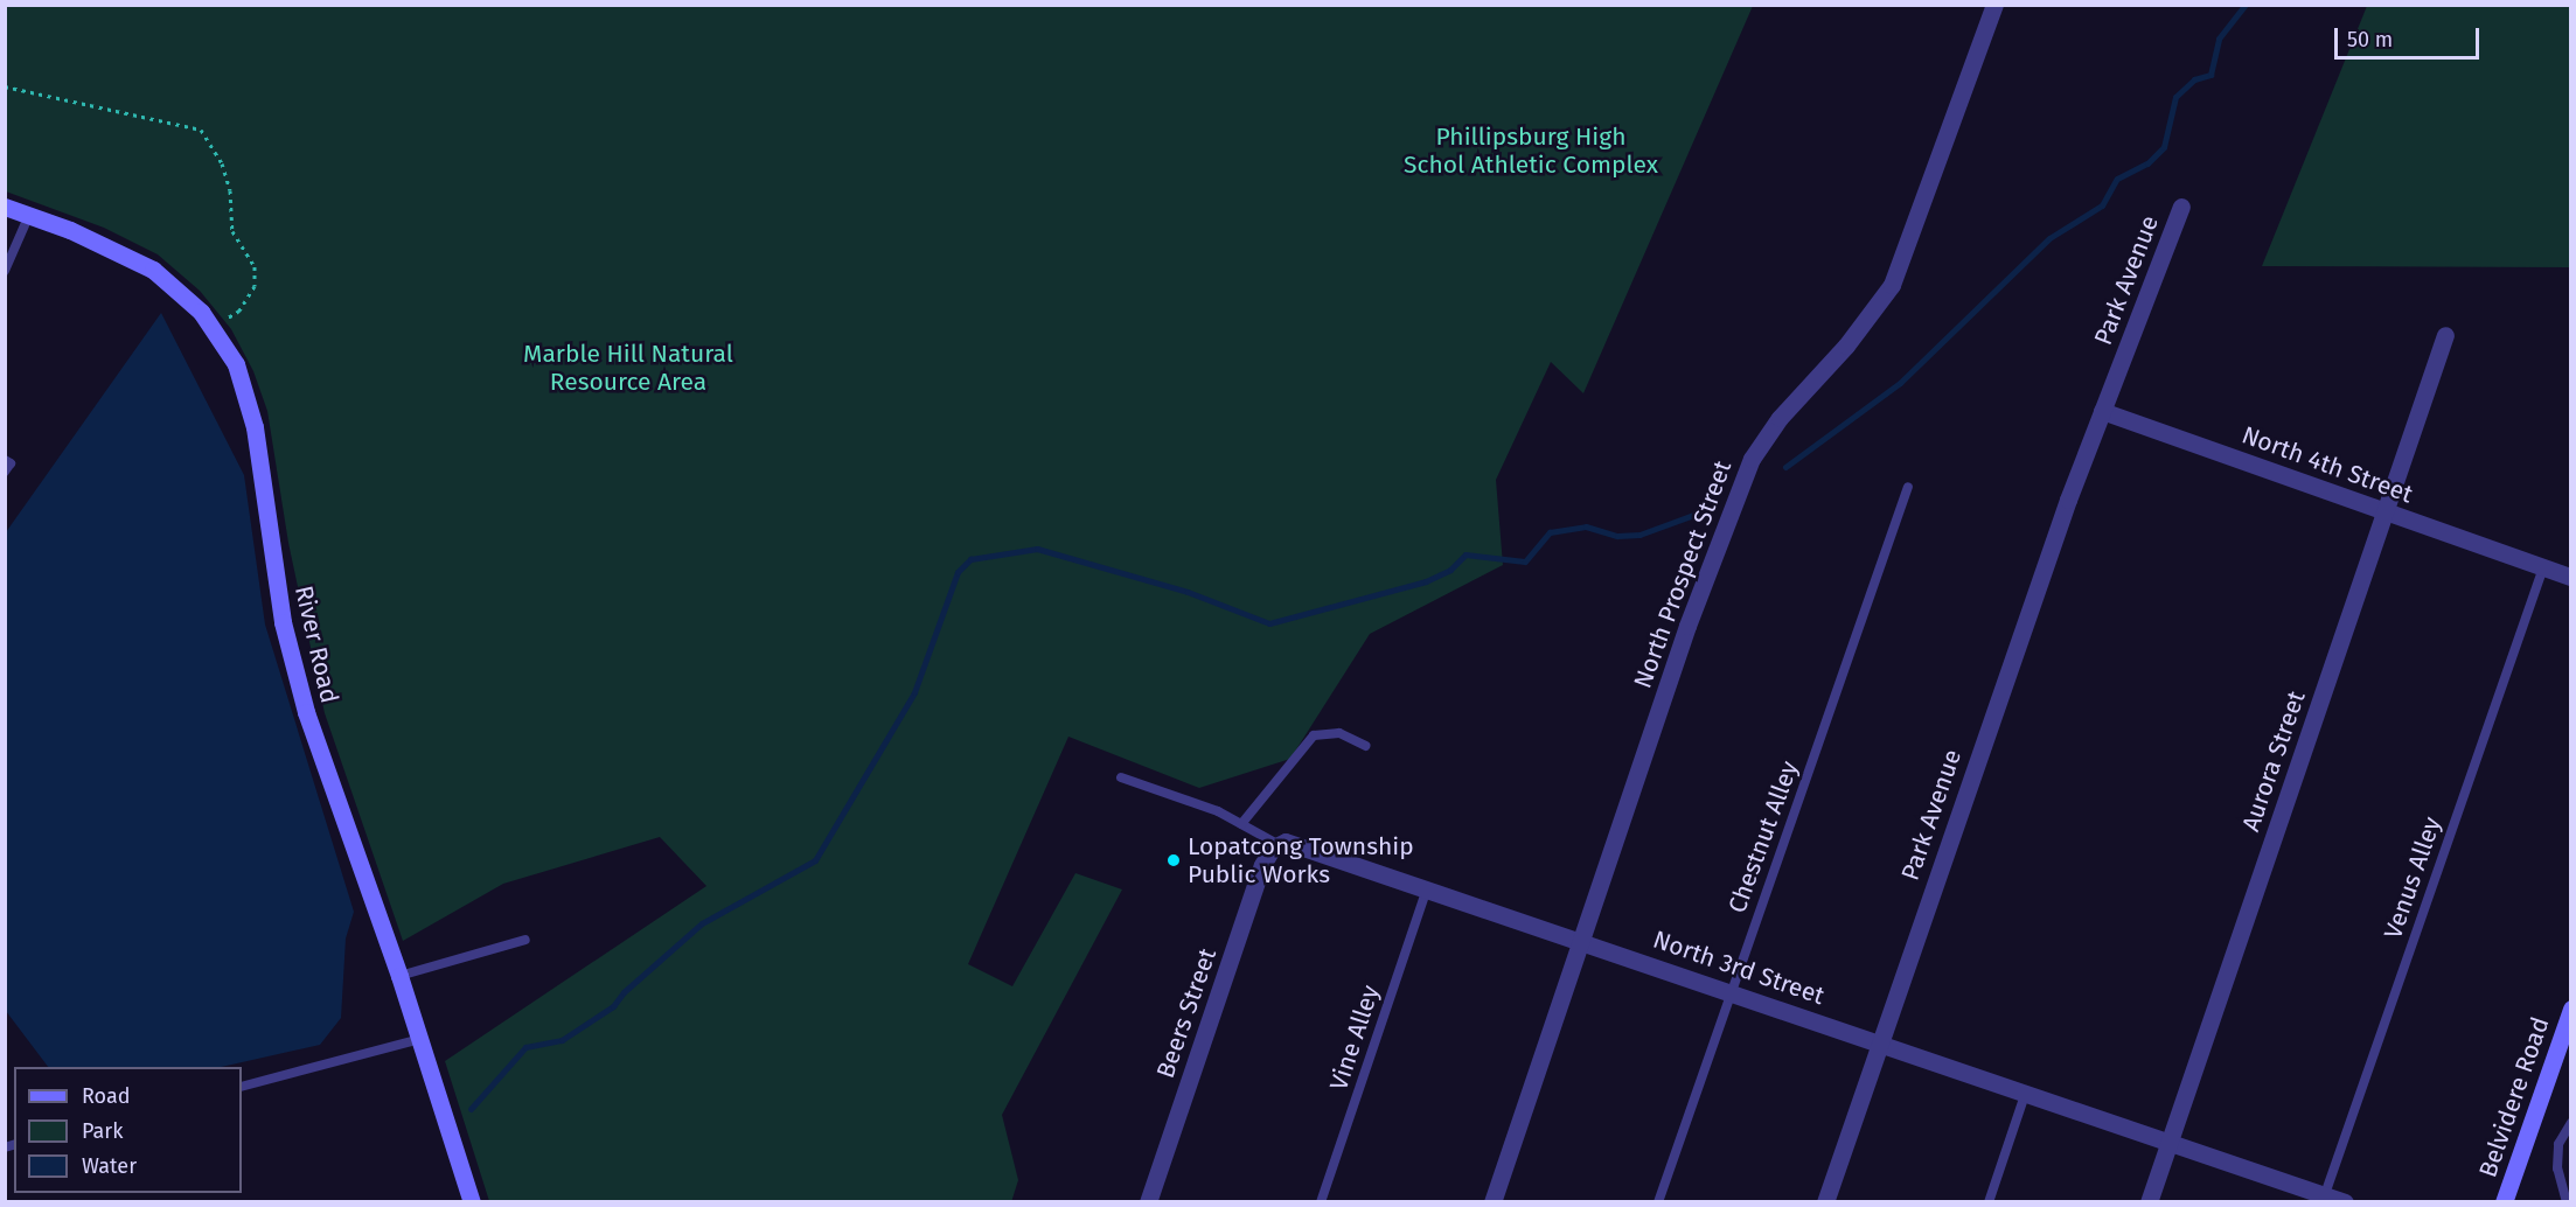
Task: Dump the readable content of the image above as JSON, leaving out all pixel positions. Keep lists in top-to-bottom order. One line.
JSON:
{"streets":{"street":["Park Avenue","North 4th Street","North Prospect Street","River Road","Aurora Street","North 3rd Street","Beers Street","Belvidere Road"],"lane":["Chestnut Alley","Venus Alley","Vine Alley"]},"crossings":[["Park Avenue","North 4th Street"],["Park Avenue","North 3rd Street"],["North 4th Street","Aurora Street"],["North 4th Street","Venus Alley"],["North Prospect Street","North 3rd Street"],["Aurora Street","North 3rd Street"],["Chestnut Alley","North 3rd Street"],["Venus Alley","North 3rd Street"],["North 3rd Street","Beers Street"],["North 3rd Street","Vine Alley"]],"parks":["Phillipsburg High Schol Athletic Complex","Marble Hill Natural Resource Area"],"places":["Lopatcong Township Public Works"],"legend":["Road","Park","Water"],"scale_bar":"50 m"}
